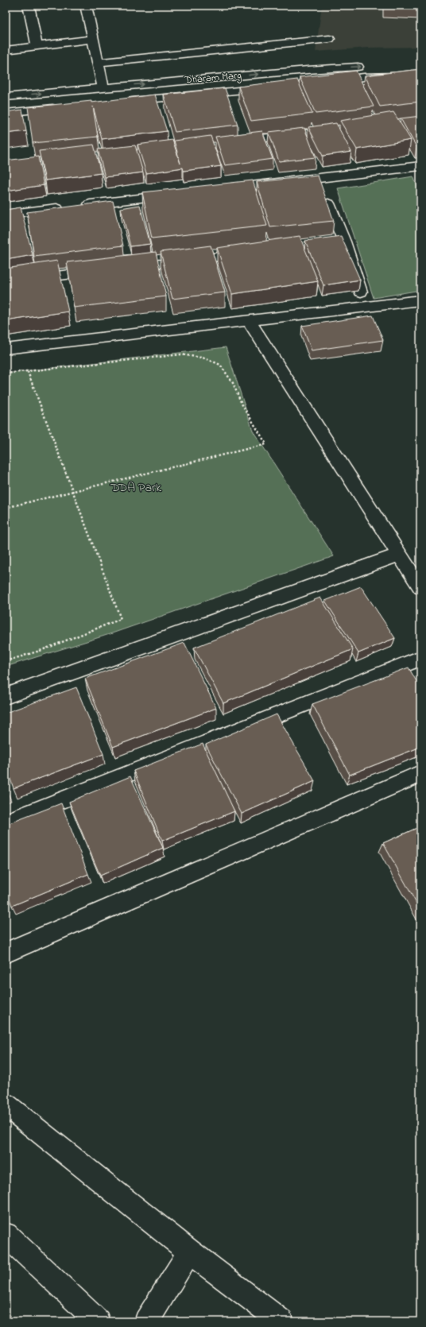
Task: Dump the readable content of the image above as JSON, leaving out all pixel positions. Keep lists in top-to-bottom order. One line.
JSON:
{"streets":{"street":["Dharam Marg"]},"parks":["DDA Park"]}
